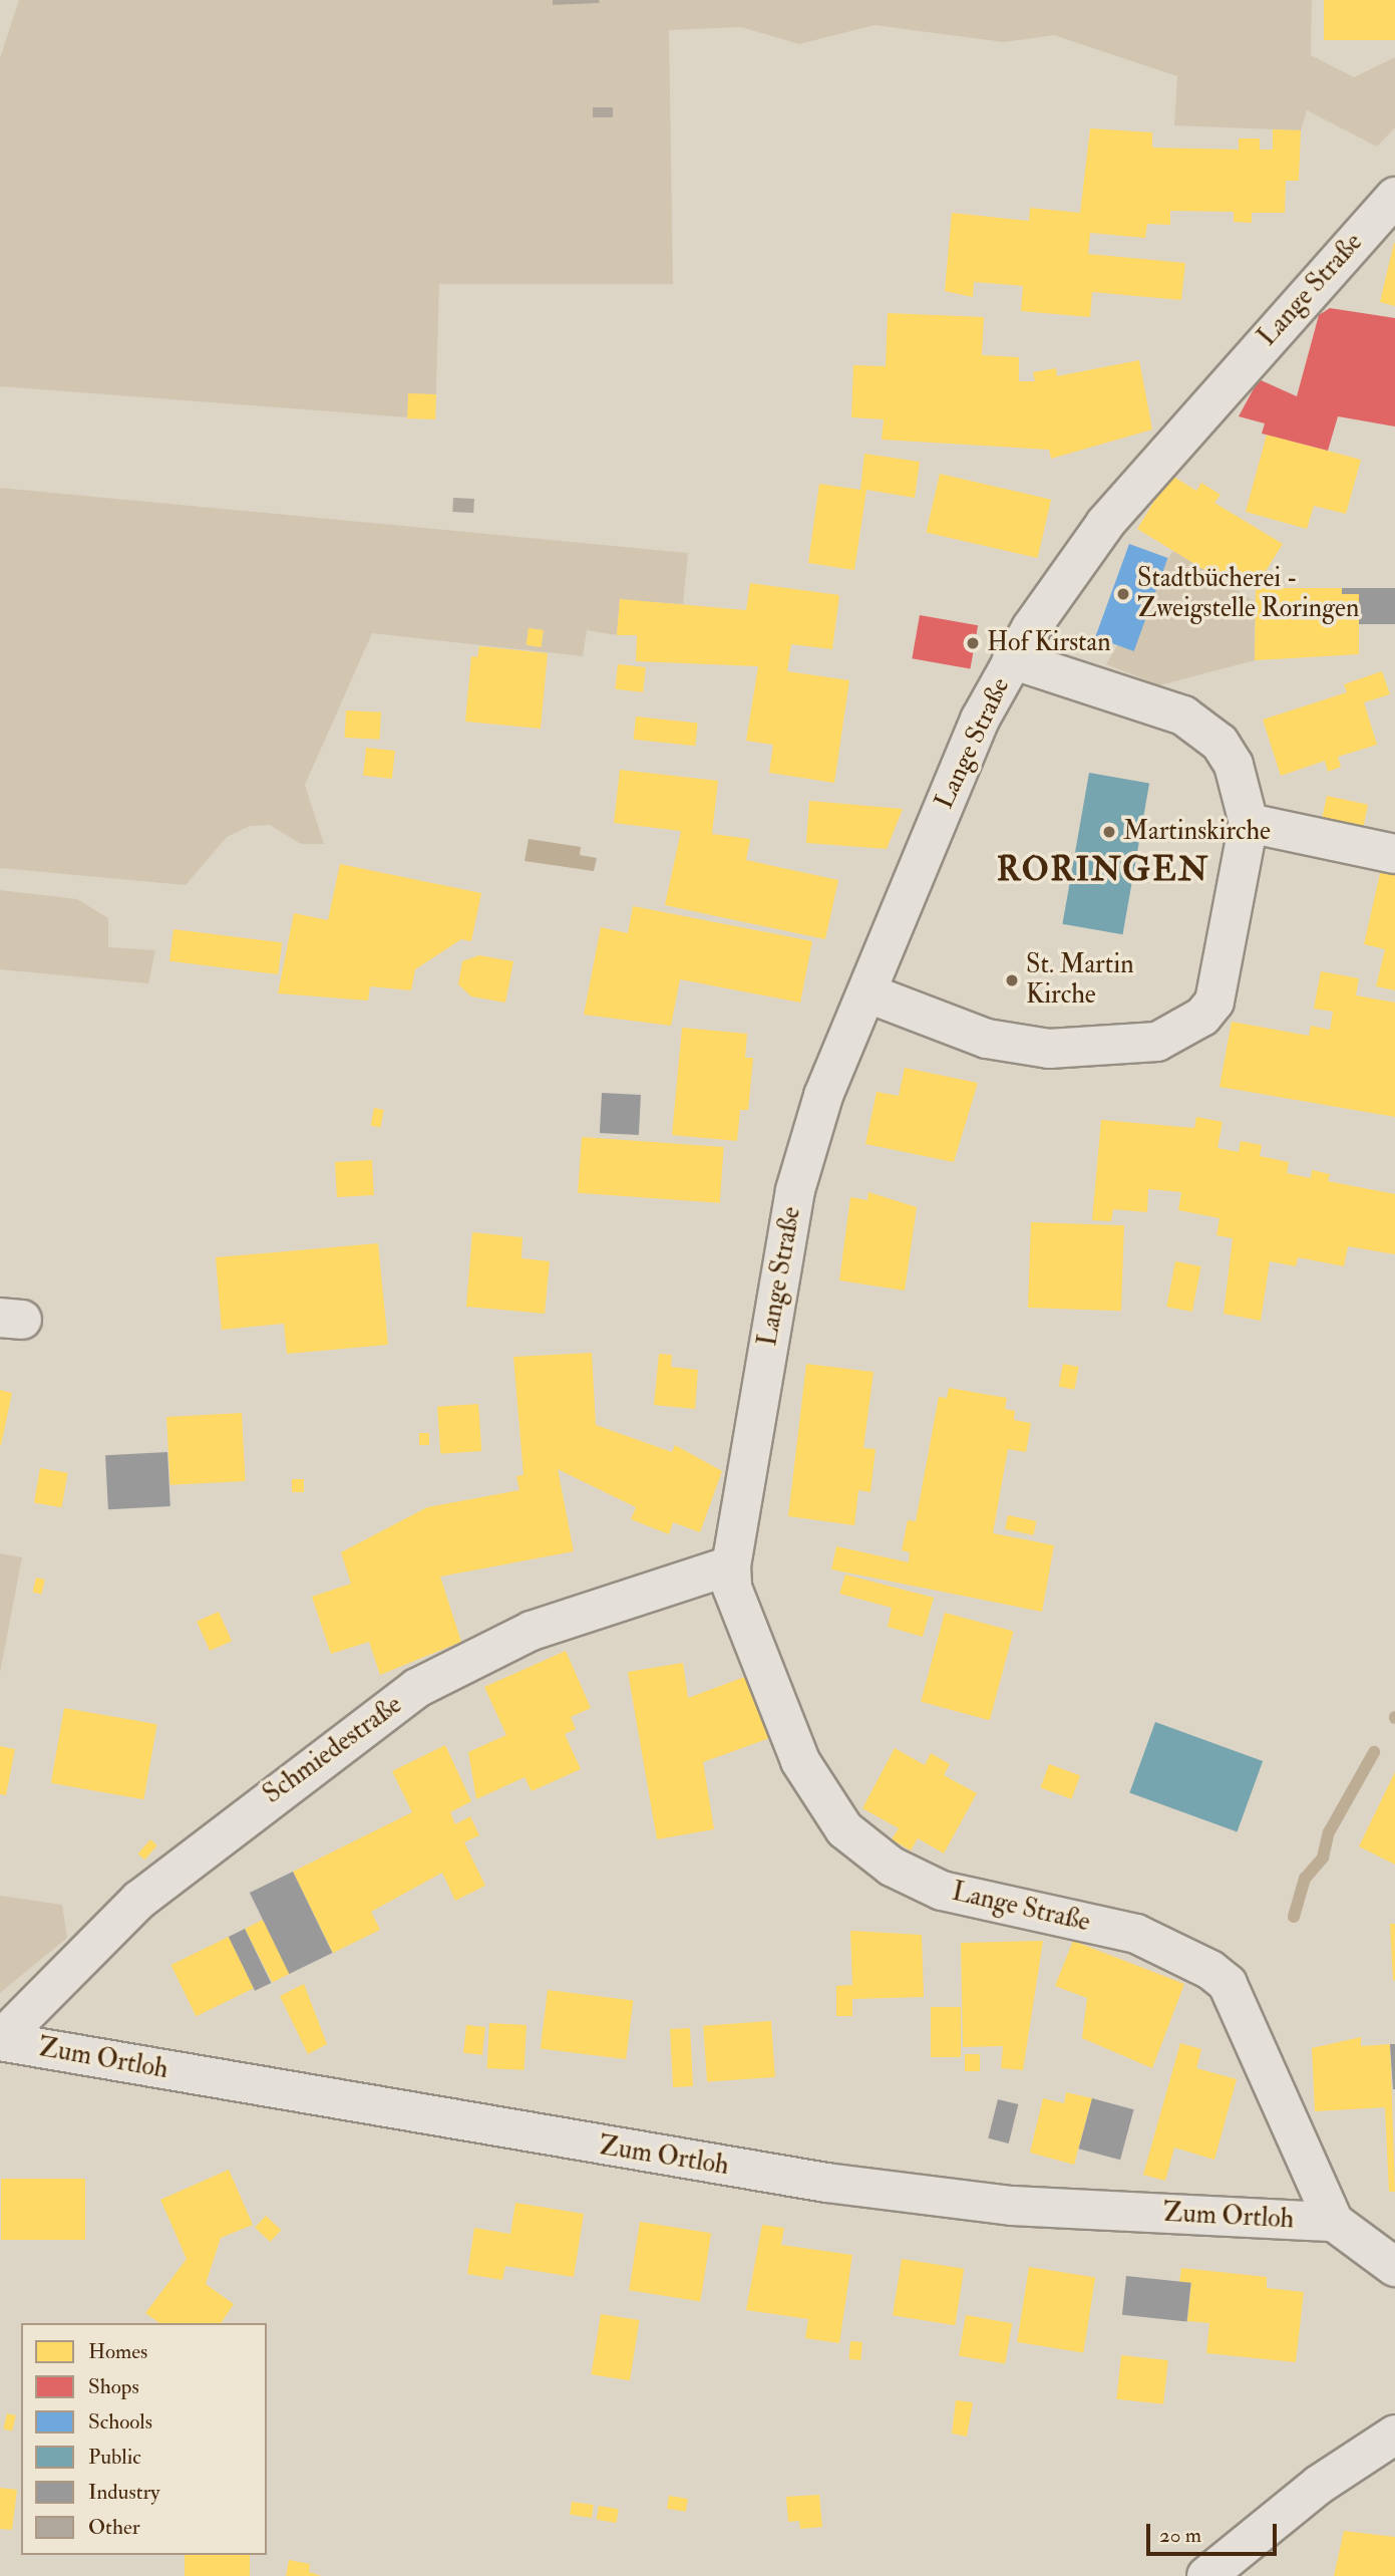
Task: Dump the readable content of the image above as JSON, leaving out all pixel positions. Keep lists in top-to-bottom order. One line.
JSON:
{"streets":{"street":["Lange Straße","Schmiedestraße","Zum Ortloh"]},"crossings":[["Lange Straße","Schmiedestraße"],["Lange Straße","Zum Ortloh"],["Schmiedestraße","Zum Ortloh"]],"districts":["RORINGEN"],"places":["Stadtbücherei - Zweigstelle Roringen","Hof Kirstan","Martinskirche","St. Martin Kirche"],"legend":["Homes","Shops","Schools","Public","Industry","Other"],"scale_bar":"20 m"}
